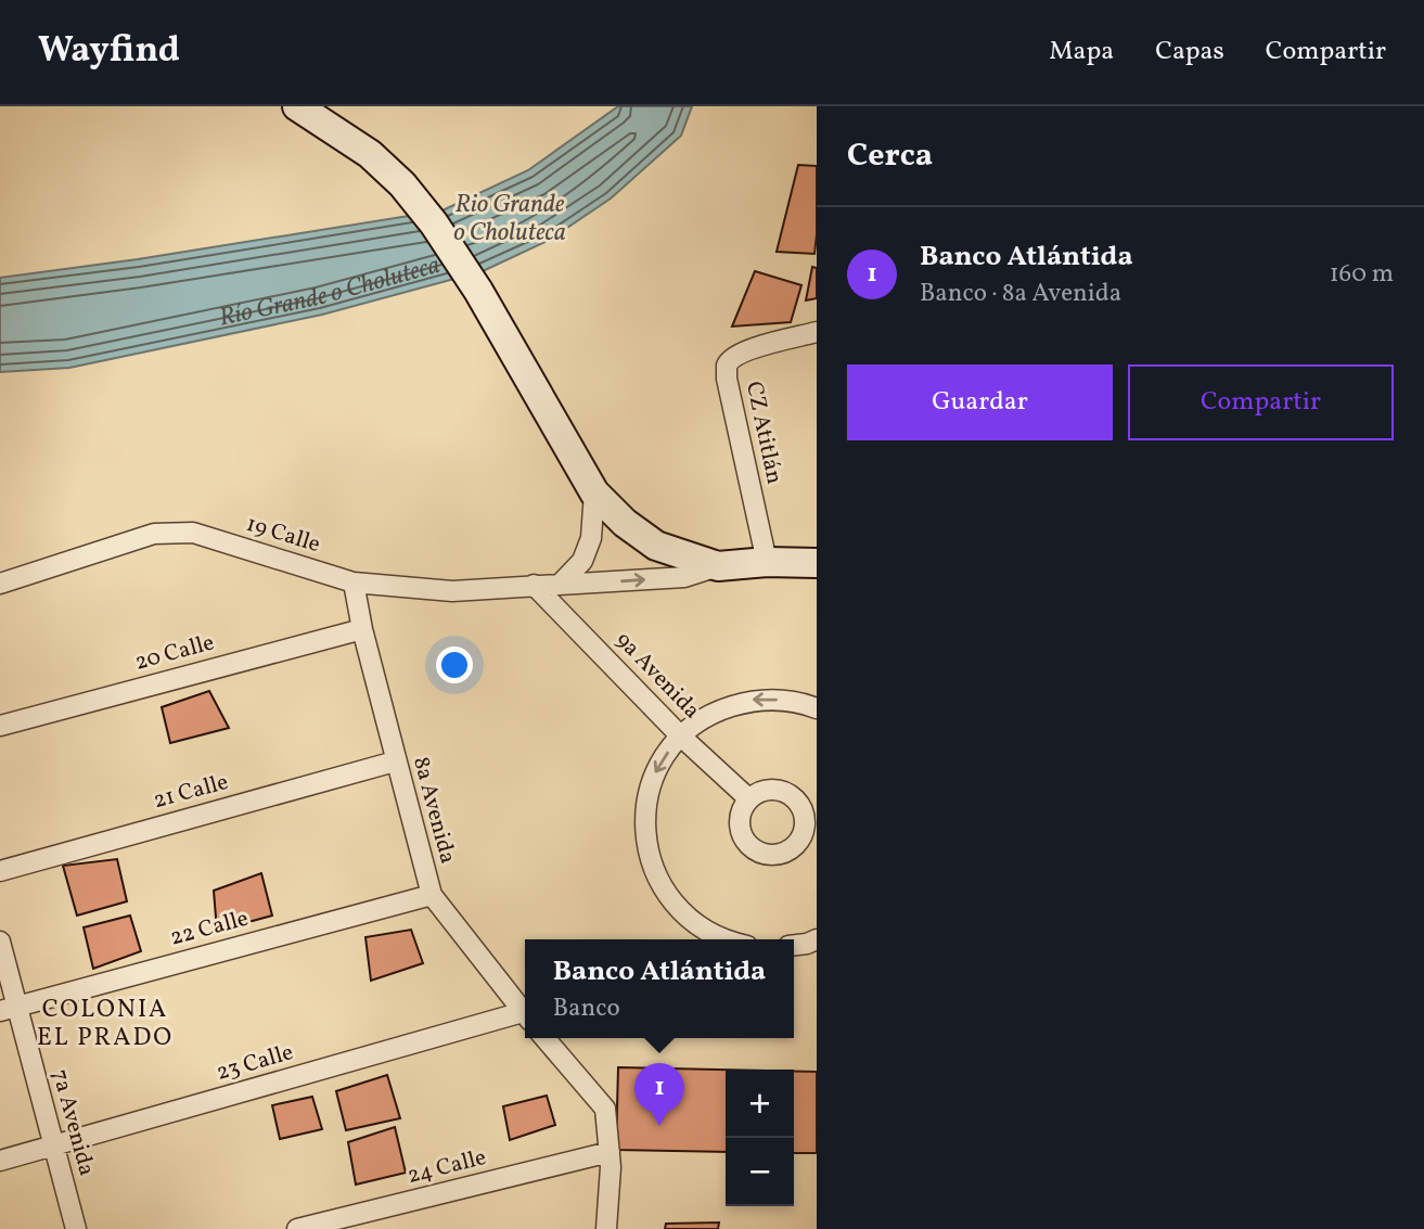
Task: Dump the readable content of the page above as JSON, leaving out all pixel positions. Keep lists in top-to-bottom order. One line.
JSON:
{"streets":{"street":["CZ Atitlán","19 Calle","20 Calle","9a Avenida","21 Calle","8a Avenida","22 Calle","23 Calle","7a Avenida","24 Calle"]},"crossings":[["19 Calle","9a Avenida"],["19 Calle","8a Avenida"],["20 Calle","8a Avenida"],["21 Calle","8a Avenida"],["8a Avenida","22 Calle"],["22 Calle","7a Avenida"],["23 Calle","7a Avenida"]],"districts":["COLONIA EL PRADO"],"water":["Rio Grande o Choluteca","Río Grande o Choluteca"],"page":{"header":"Wayfind","nav":["Mapa","Capas","Compartir"],"heading":"Cerca","list":[{"mark":"1","name":"Banco Atlántida","note":"Banco · 8a Avenida","value":"160 m"}],"buttons":["Guardar","Compartir"],"popup":["Banco Atlántida","Banco"],"pins":"1","map_buttons":["+","−"]}}
